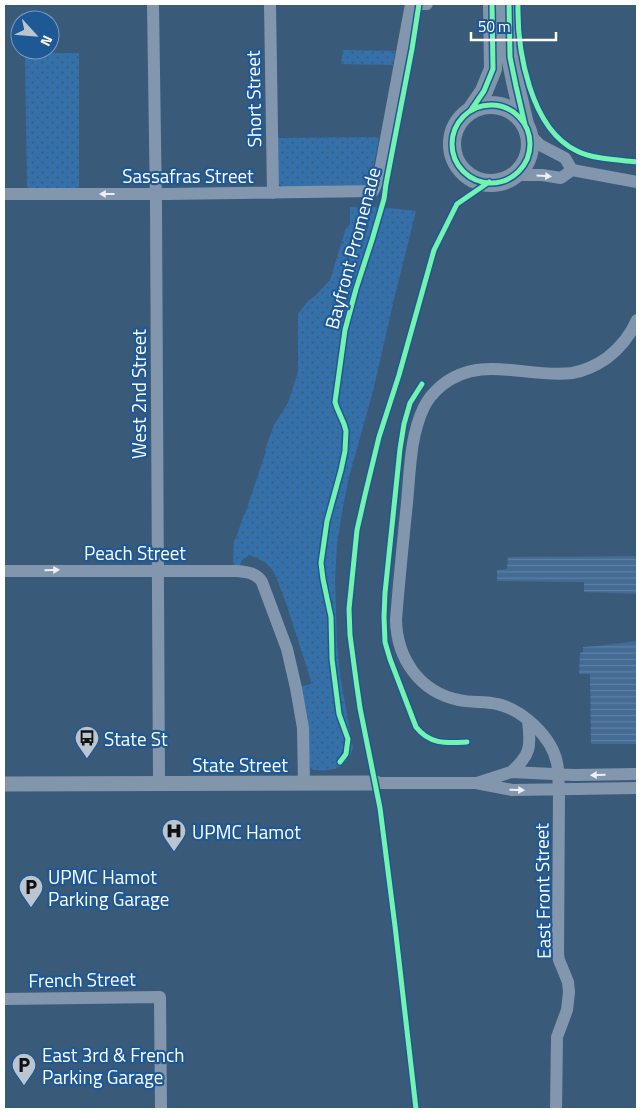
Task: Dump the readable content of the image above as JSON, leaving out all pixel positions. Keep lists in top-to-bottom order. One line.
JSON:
{"streets":{"main road":["State Street"],"street":["Short Street","Sassafras Street","West 2nd Street","Peach Street","East Front Street","French Street"],"cycle path":["Bayfront Promenade"]},"crossings":[["Short Street","Sassafras Street"],["Sassafras Street","West 2nd Street"],["West 2nd Street","Peach Street"],["West 2nd Street","State Street"],["Peach Street","State Street"],["State Street","East Front Street"]],"places":{"bus stop":["State St"],"hospital":["UPMC Hamot"],"parking":["UPMC Hamot Parking Garage","East 3rd & French Parking Garage"]},"scale_bar":"50 m","north":"bottom right"}
